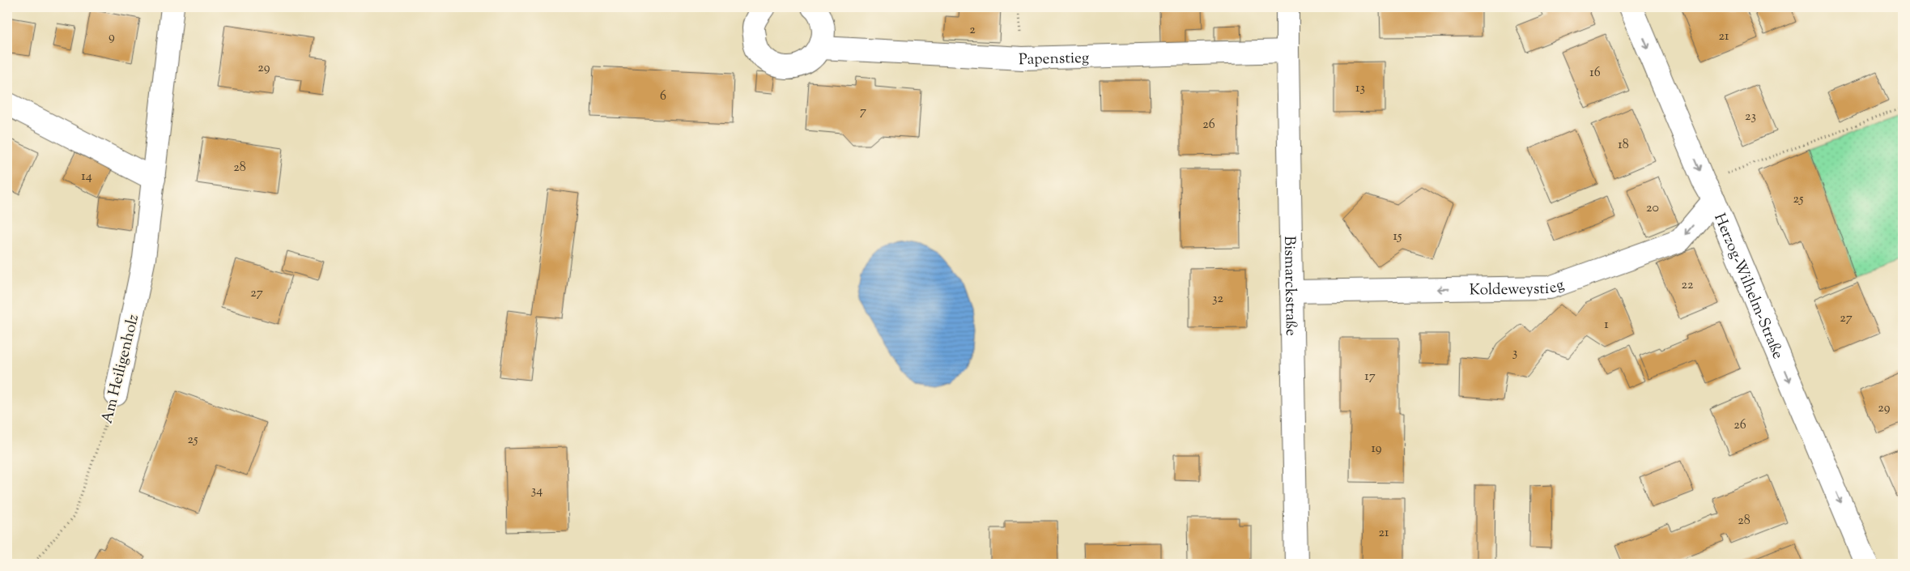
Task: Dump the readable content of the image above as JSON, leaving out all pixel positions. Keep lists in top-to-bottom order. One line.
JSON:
{"streets":{"street":["Papenstieg","Koldeweystieg","Herzog-Wilhelm-Straße","Bismarckstraße","Am Heiligenholz"]},"crossings":[["Papenstieg","Bismarckstraße"],["Koldeweystieg","Herzog-Wilhelm-Straße"],["Koldeweystieg","Bismarckstraße"]],"one_way":["Koldeweystieg","Herzog-Wilhelm-Straße"],"house_numbers":["2","21","9","29","16","13","6","7","23","26","18","28","14","25","20","15","22","27","32","27","1","3","17","29","26","25","19","34","28","21"]}
